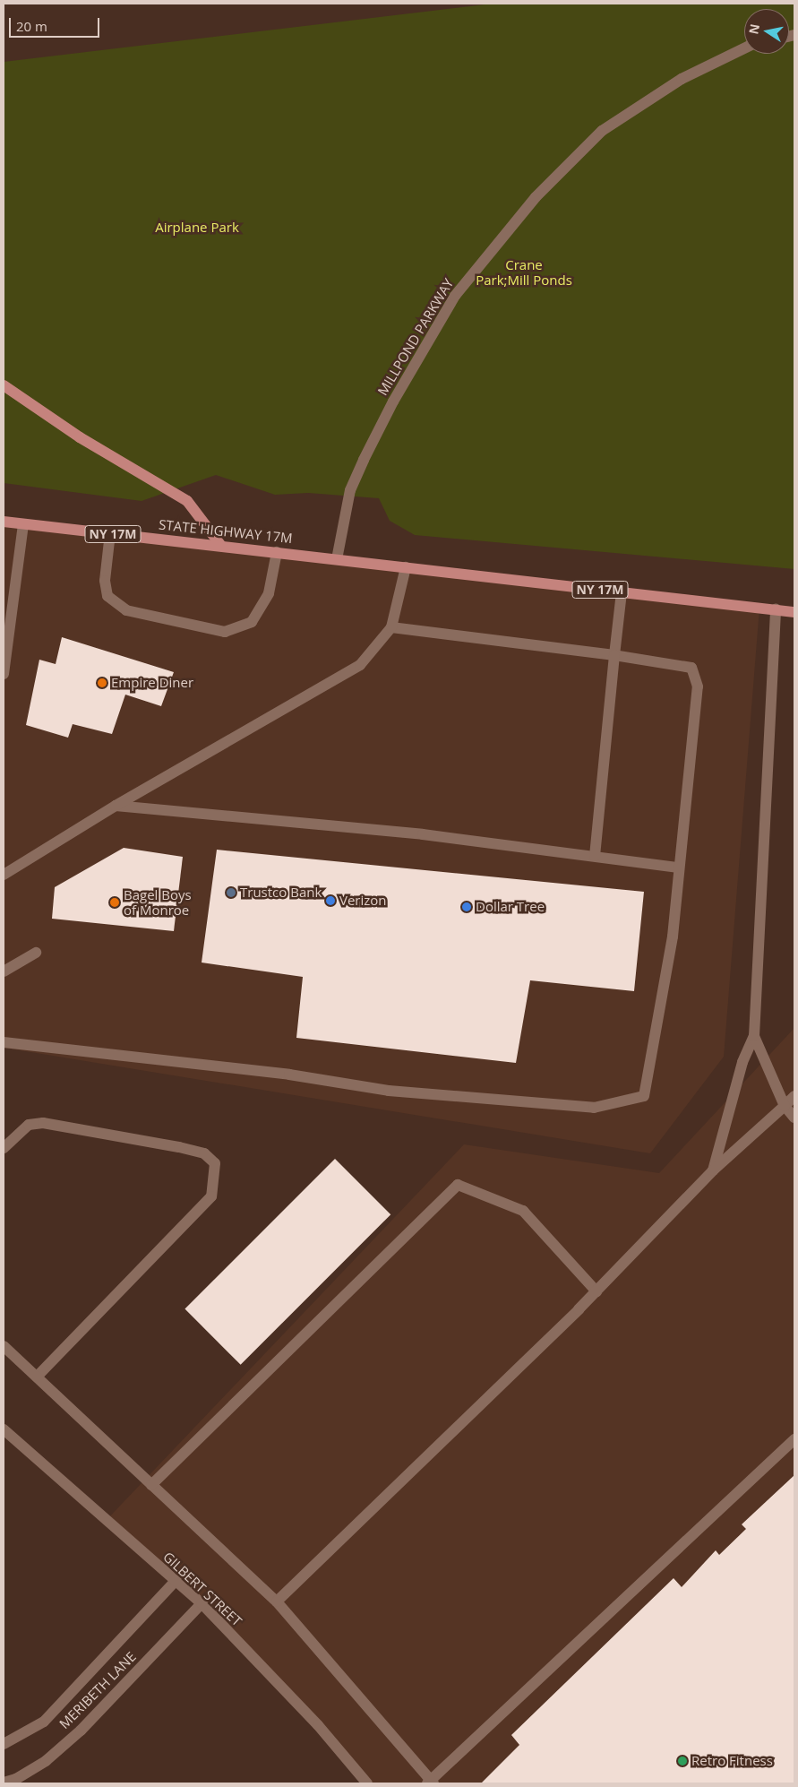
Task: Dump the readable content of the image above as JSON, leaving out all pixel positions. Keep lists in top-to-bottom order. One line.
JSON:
{"streets":{"main road":["STATE HIGHWAY 17M","NY 17M"],"street":["MILLPOND PARKWAY","GILBERT STREET","MERIBETH LANE"]},"crossings":[["MILLPOND PARKWAY","STATE HIGHWAY 17M"],["MILLPOND PARKWAY","NY 17M"],["STATE HIGHWAY 17M","NY 17M"],["GILBERT STREET","MERIBETH LANE"]],"parks":["Airplane Park","Crane Park;Mill Ponds"],"places":["Empire Diner","Trustco Bank","Verizon","Bagel Boys of Monroe","Dollar Tree","Retro Fitness"],"scale_bar":"20 m","north":"left"}
